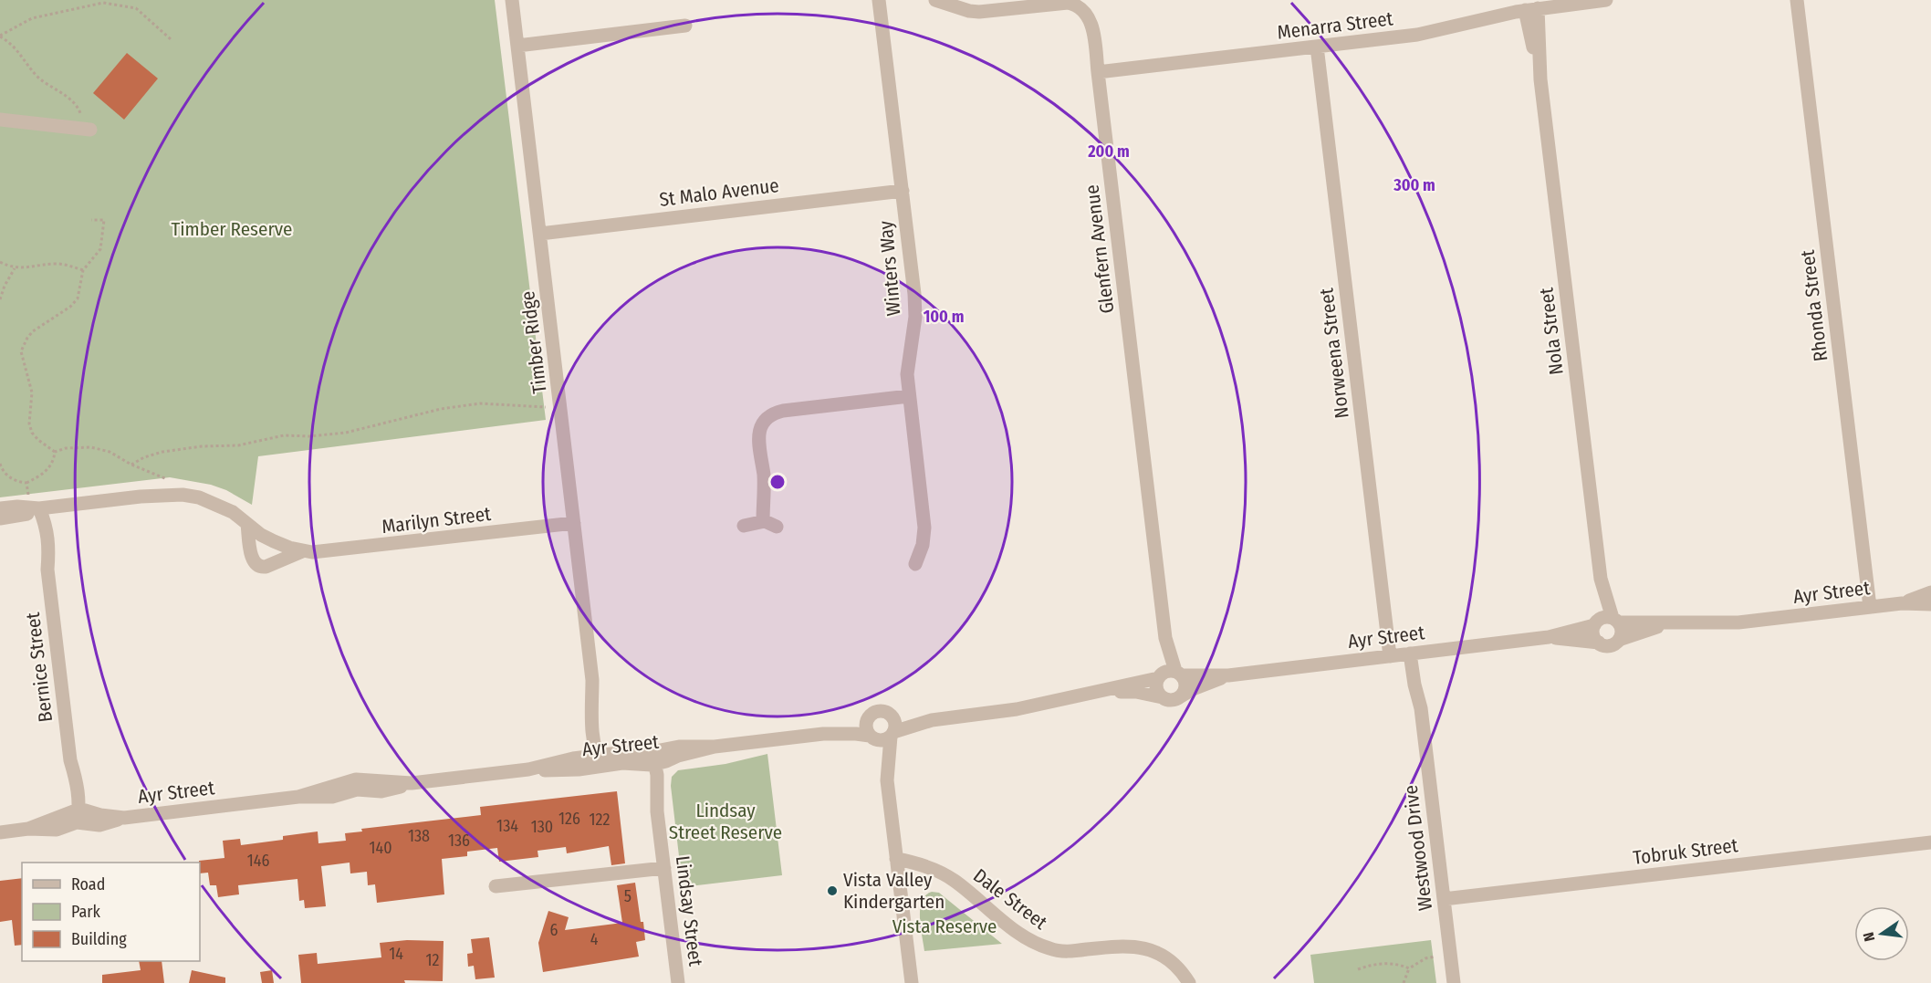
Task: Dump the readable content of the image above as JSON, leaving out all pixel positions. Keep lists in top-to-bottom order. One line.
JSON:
{"streets":{"street":["Menarra Street","St Malo Avenue","Glenfern Avenue","Winters Way","Rhonda Street","Nola Street","Timber Ridge","Norweena Street","Marilyn Street","Ayr Street","Bernice Street","Westwood Drive","Tobruk Street","Dale Street","Lindsay Street"]},"crossings":[["Menarra Street","Glenfern Avenue"],["Menarra Street","Nola Street"],["Menarra Street","Norweena Street"],["St Malo Avenue","Winters Way"],["St Malo Avenue","Timber Ridge"],["Glenfern Avenue","Ayr Street"],["Rhonda Street","Ayr Street"],["Nola Street","Ayr Street"],["Timber Ridge","Marilyn Street"],["Timber Ridge","Ayr Street"],["Norweena Street","Ayr Street"],["Marilyn Street","Bernice Street"],["Ayr Street","Bernice Street"],["Ayr Street","Westwood Drive"],["Ayr Street","Lindsay Street"],["Westwood Drive","Tobruk Street"]],"parks":["Timber Reserve","Lindsay Street Reserve","Vista Reserve"],"places":["Vista Valley Kindergarten"],"house_numbers":["126","122","134","130","138","136","140","146","5","6","4","14","12"],"legend":["Road","Park","Building"],"north":"left","rings":["200 m","300 m","100 m"]}
